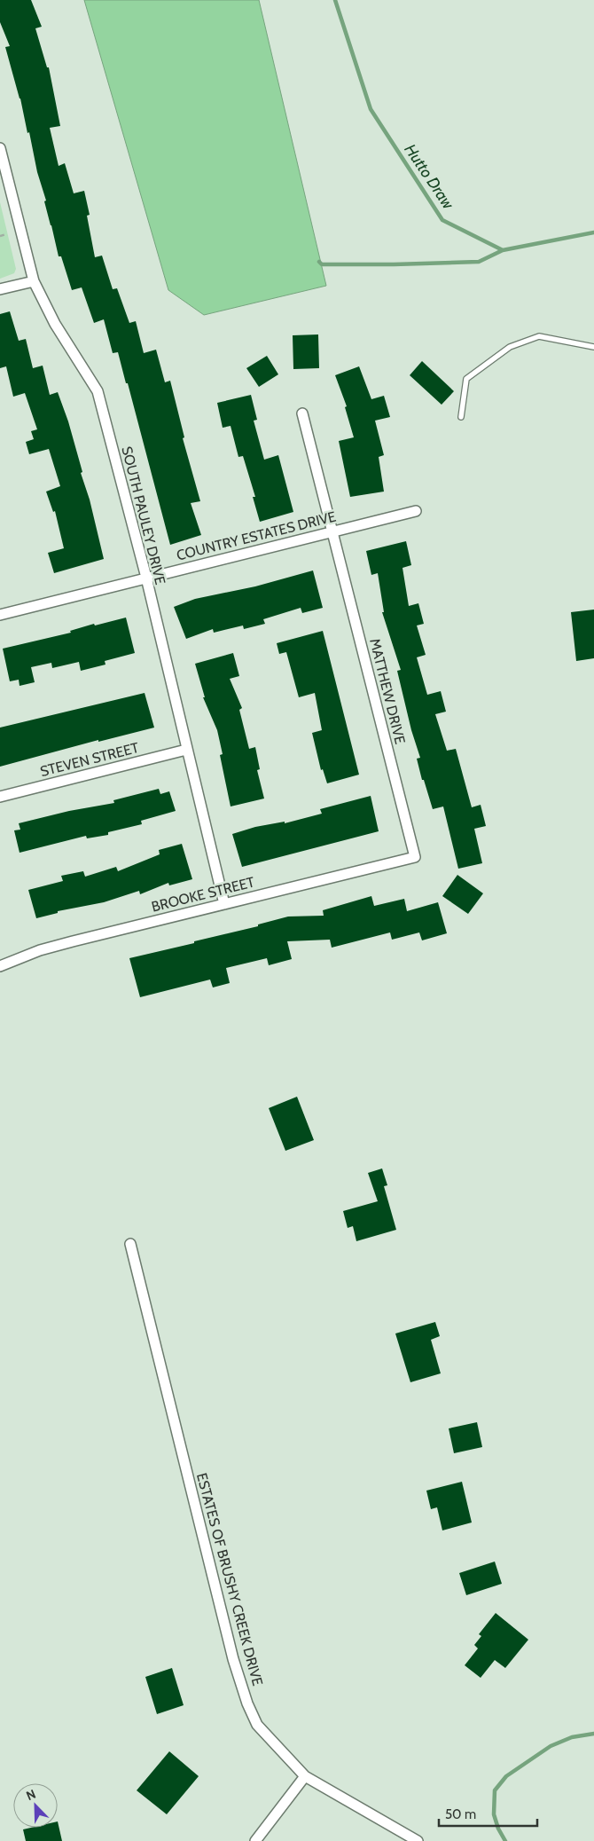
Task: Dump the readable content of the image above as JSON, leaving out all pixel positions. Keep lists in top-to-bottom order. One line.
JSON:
{"streets":{"street":["SOUTH PAULEY DRIVE","COUNTRY ESTATES DRIVE","MATTHEW DRIVE","STEVEN STREET","BROOKE STREET","ESTATES OF BRUSHY CREEK DRIVE"]},"crossings":[["SOUTH PAULEY DRIVE","COUNTRY ESTATES DRIVE"],["SOUTH PAULEY DRIVE","STEVEN STREET"],["SOUTH PAULEY DRIVE","BROOKE STREET"],["COUNTRY ESTATES DRIVE","MATTHEW DRIVE"],["MATTHEW DRIVE","BROOKE STREET"]],"water":["Hutto Draw"],"scale_bar":"50 m","north":"top left"}
